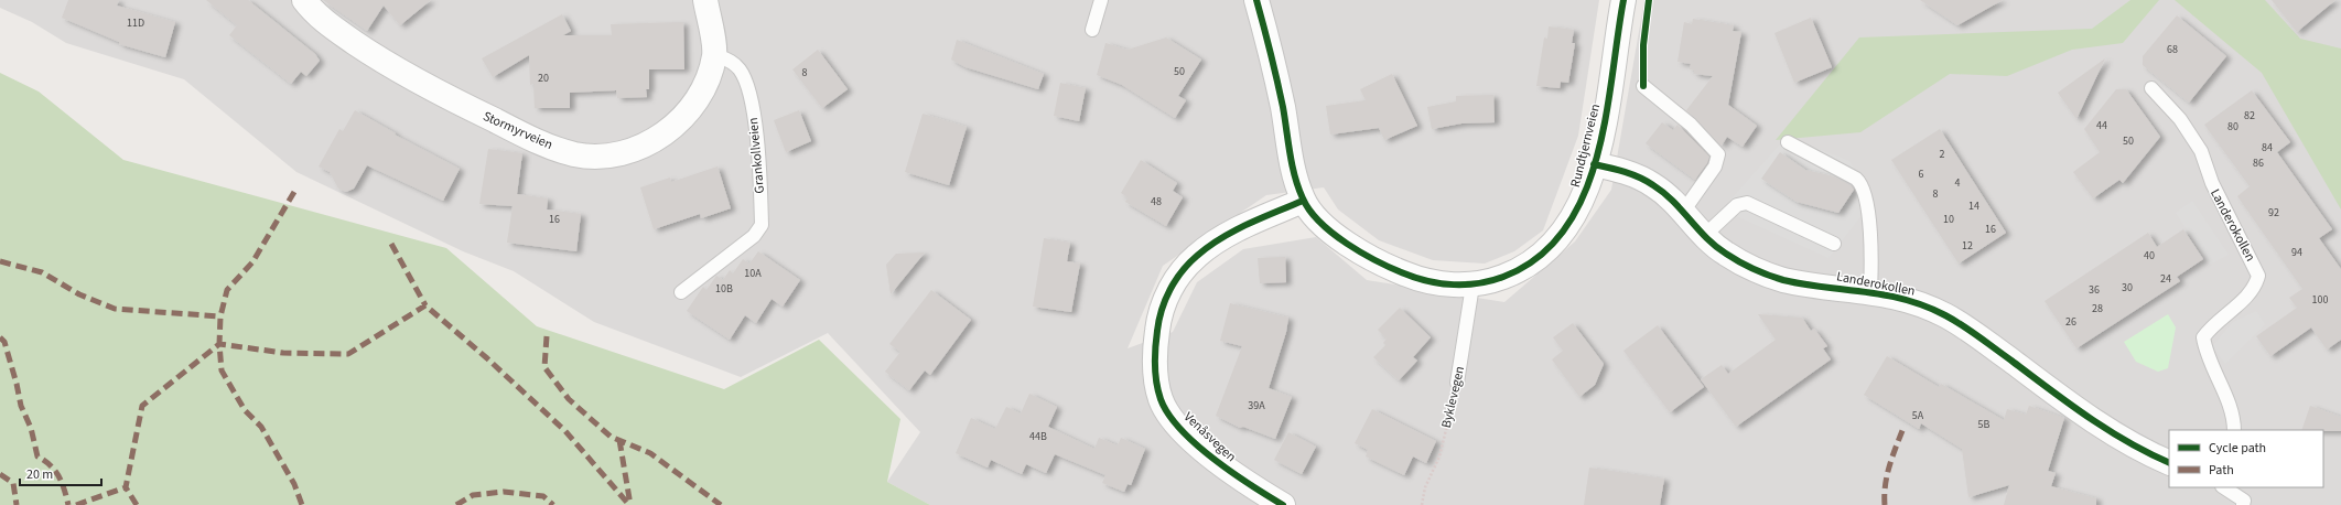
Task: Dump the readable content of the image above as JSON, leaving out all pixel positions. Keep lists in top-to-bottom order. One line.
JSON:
{"streets":{"street":["Stormyrveien","Rundtjernveien","Landerokollen","Venåsvegen"],"lane":["Grankollveien","Byklevegen"]},"crossings":[["Stormyrveien","Grankollveien"],["Rundtjernveien","Landerokollen"],["Rundtjernveien","Byklevegen"],["Rundtjernveien","Venåsvegen"]],"house_numbers":["11D","68","50","8","20","82","44","80","50","84","2","86","6","4","8","48","14","92","16","10","16","12","94","40","10A","24","30","10B","36","100","28","26","39A","5A","5B","44B"],"legend":["Cycle path","Path"],"scale_bar":"20 m"}
